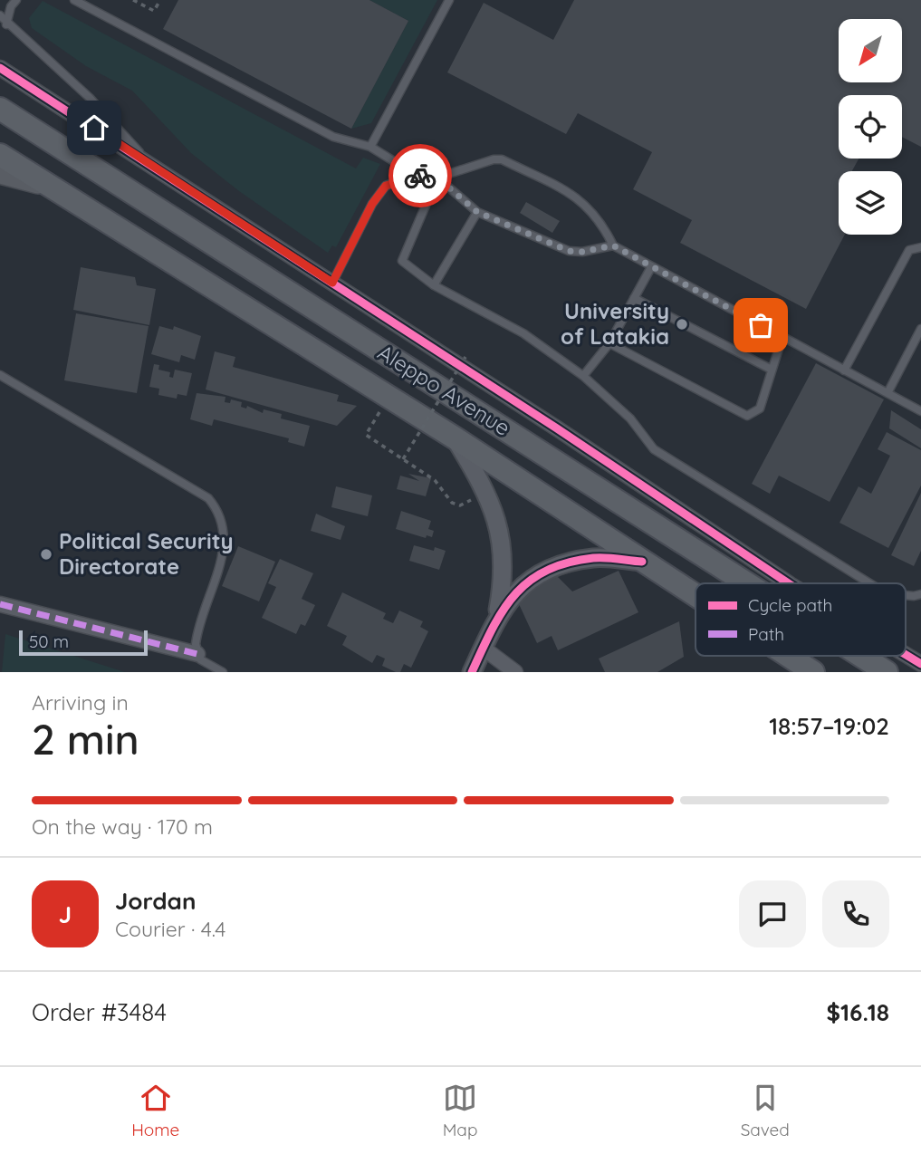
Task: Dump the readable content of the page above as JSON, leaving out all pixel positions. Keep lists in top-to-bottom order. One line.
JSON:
{"streets":{"main road":["Aleppo Avenue"]},"places":["University of Latakia","Political Security Directorate"],"legend":["Cycle path","Path"],"scale_bar":"50 m","north":"bottom left","page":{"scale":"50 m","heading":["2 min","Arriving in","18:57–19:02"],"panel":["Jordan","Courier · 4.4","Order #3484","$16.18"],"bar":"On the way · 170 m","round":"J","tabs":["Home","Map","Saved"]}}
